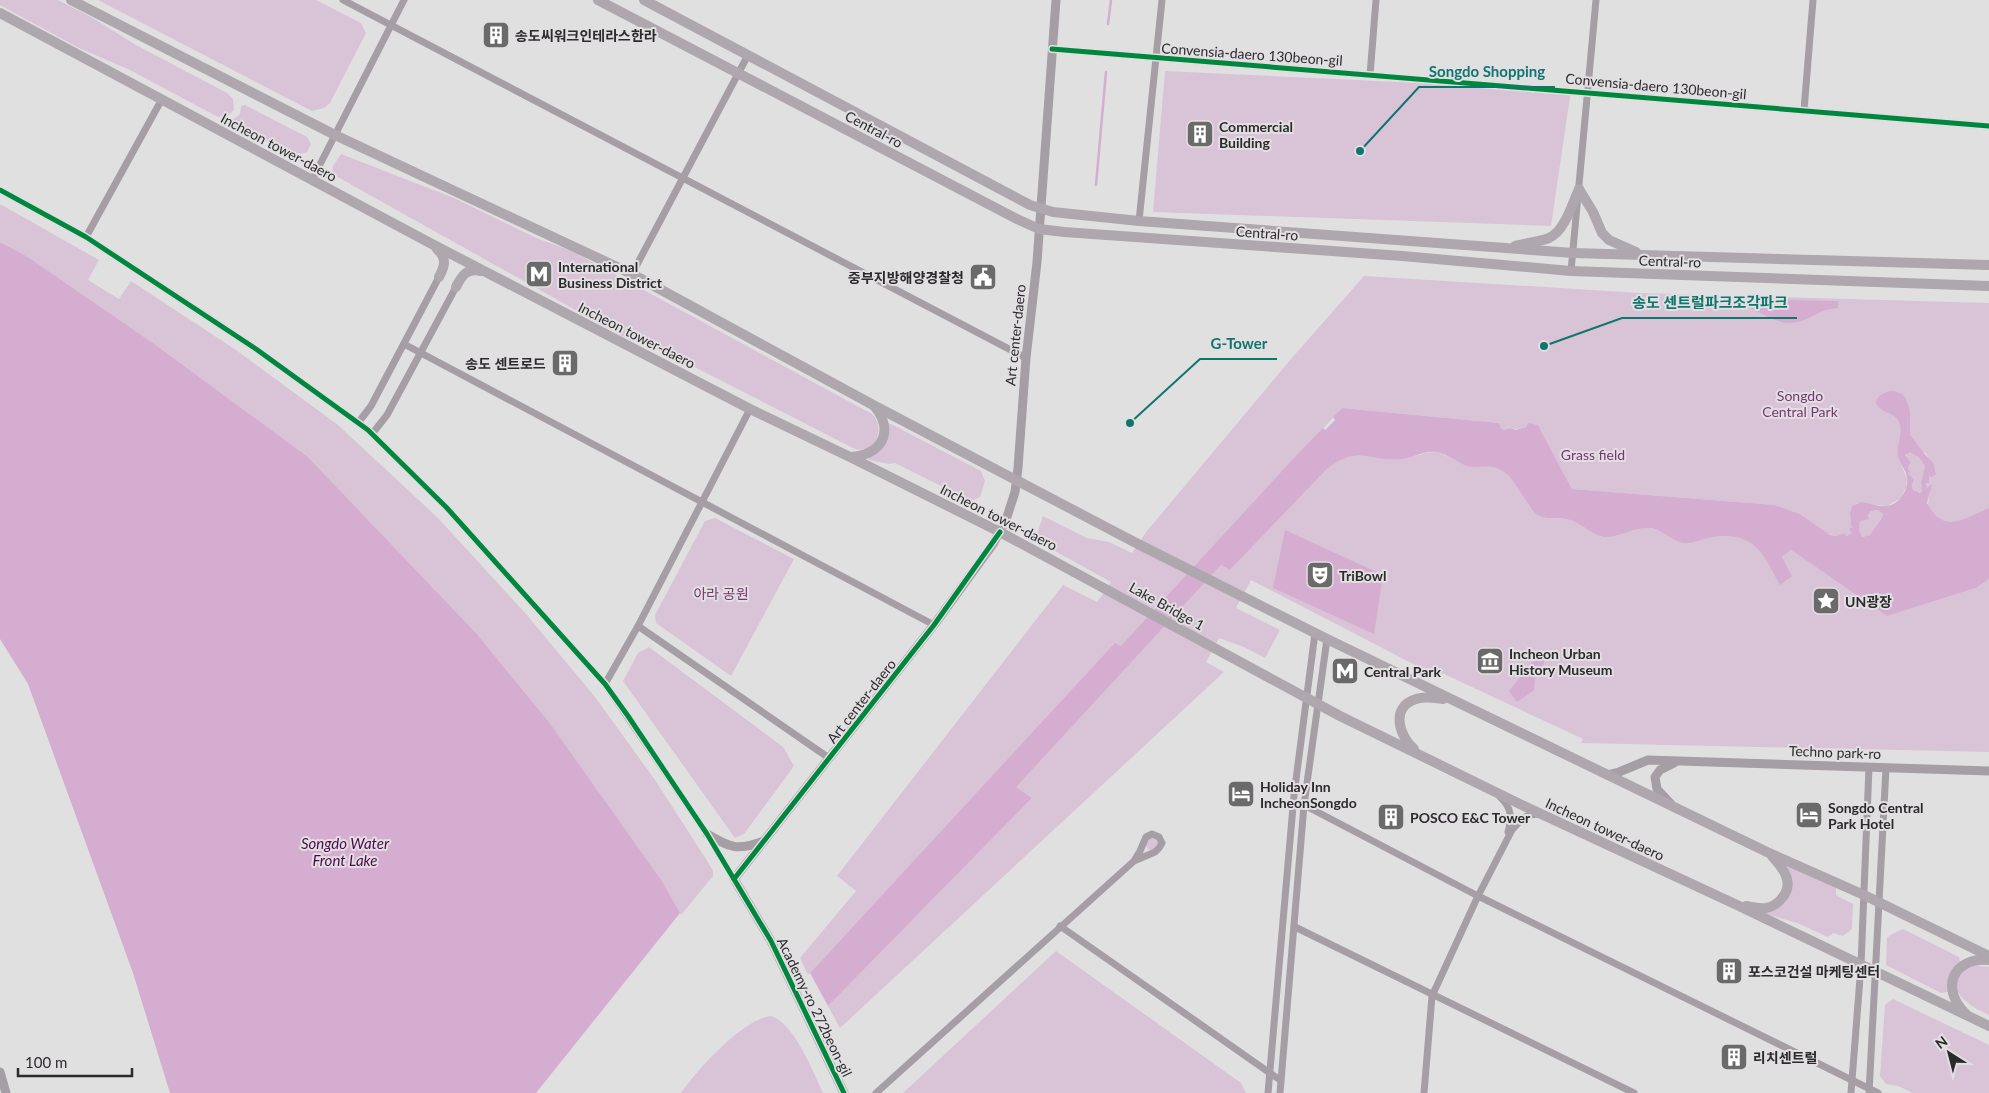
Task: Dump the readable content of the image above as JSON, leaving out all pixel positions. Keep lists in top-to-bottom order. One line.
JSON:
{"streets":{"main road":["Central-ro","Incheon tower-daero","Lake Bridge 1"],"street":["Convensia-daero 130beon-gil","Art center-daero","Techno park-ro","Academy-ro 272beon-gil"]},"crossings":[["Convensia-daero 130beon-gil","Art center-daero"],["Central-ro","Art center-daero"],["Incheon tower-daero","Art center-daero"],["Incheon tower-daero","Lake Bridge 1"],["Art center-daero","Academy-ro 272beon-gil"]],"water":["Songdo Water Front Lake"],"parks":["Songdo Central Park","Grass field","아라 공원"],"places":{"building":["송도씨워크인테라스한라","Commercial Building","송도 센트로드","POSCO E&C Tower","포스코건설 마케팅센터","리치센트럴"],"other":["Songdo Shopping","송도 센트럴파크조각파크","G-Tower"],"metro station":["International Business District","Central Park"],"public building":["중부지방해양경찰청"],"theatre":["TriBowl"],"place":["UN광장"],"museum":["Incheon Urban History Museum"],"hotel":["Holiday Inn IncheonSongdo","Songdo Central Park Hotel"]},"scale_bar":"100 m","north":"top left"}
